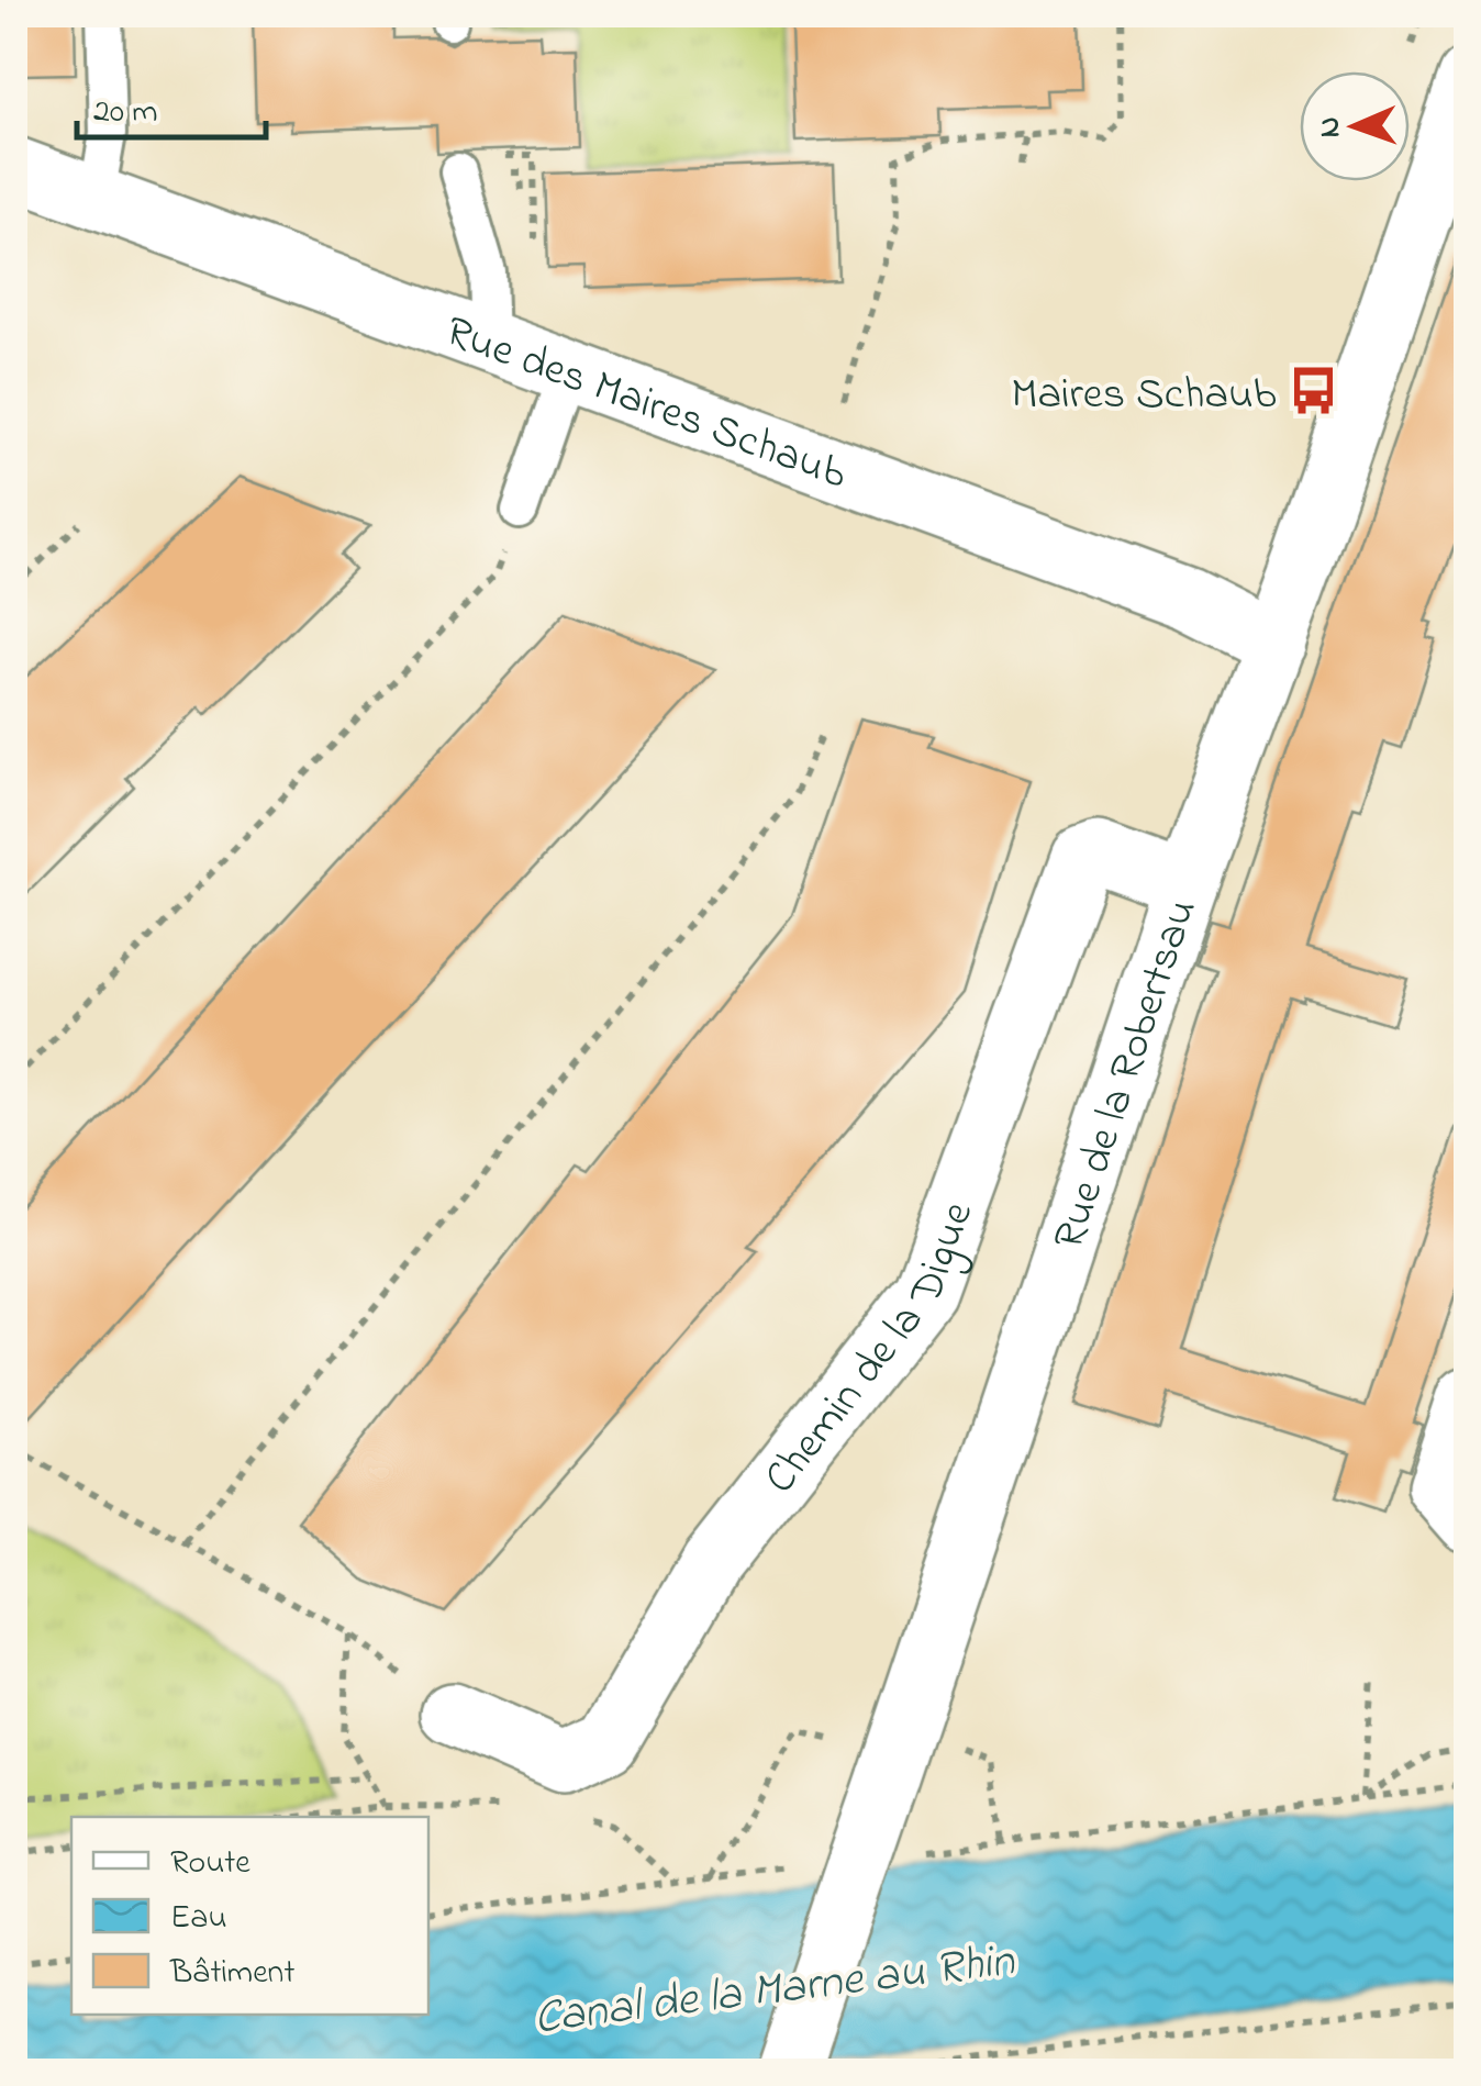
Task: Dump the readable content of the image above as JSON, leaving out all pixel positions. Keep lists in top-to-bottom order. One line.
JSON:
{"streets":{"street":["Rue des Maires Schaub","Rue de la Robertsau","Chemin de la Digue"]},"crossings":[["Rue des Maires Schaub","Rue de la Robertsau"],["Rue de la Robertsau","Chemin de la Digue"]],"water":["Canal de la Marne au Rhin"],"places":{"bus stop":["Maires Schaub"]},"legend":["Route","Eau","Bâtiment"],"scale_bar":"20 m","north":"left"}
